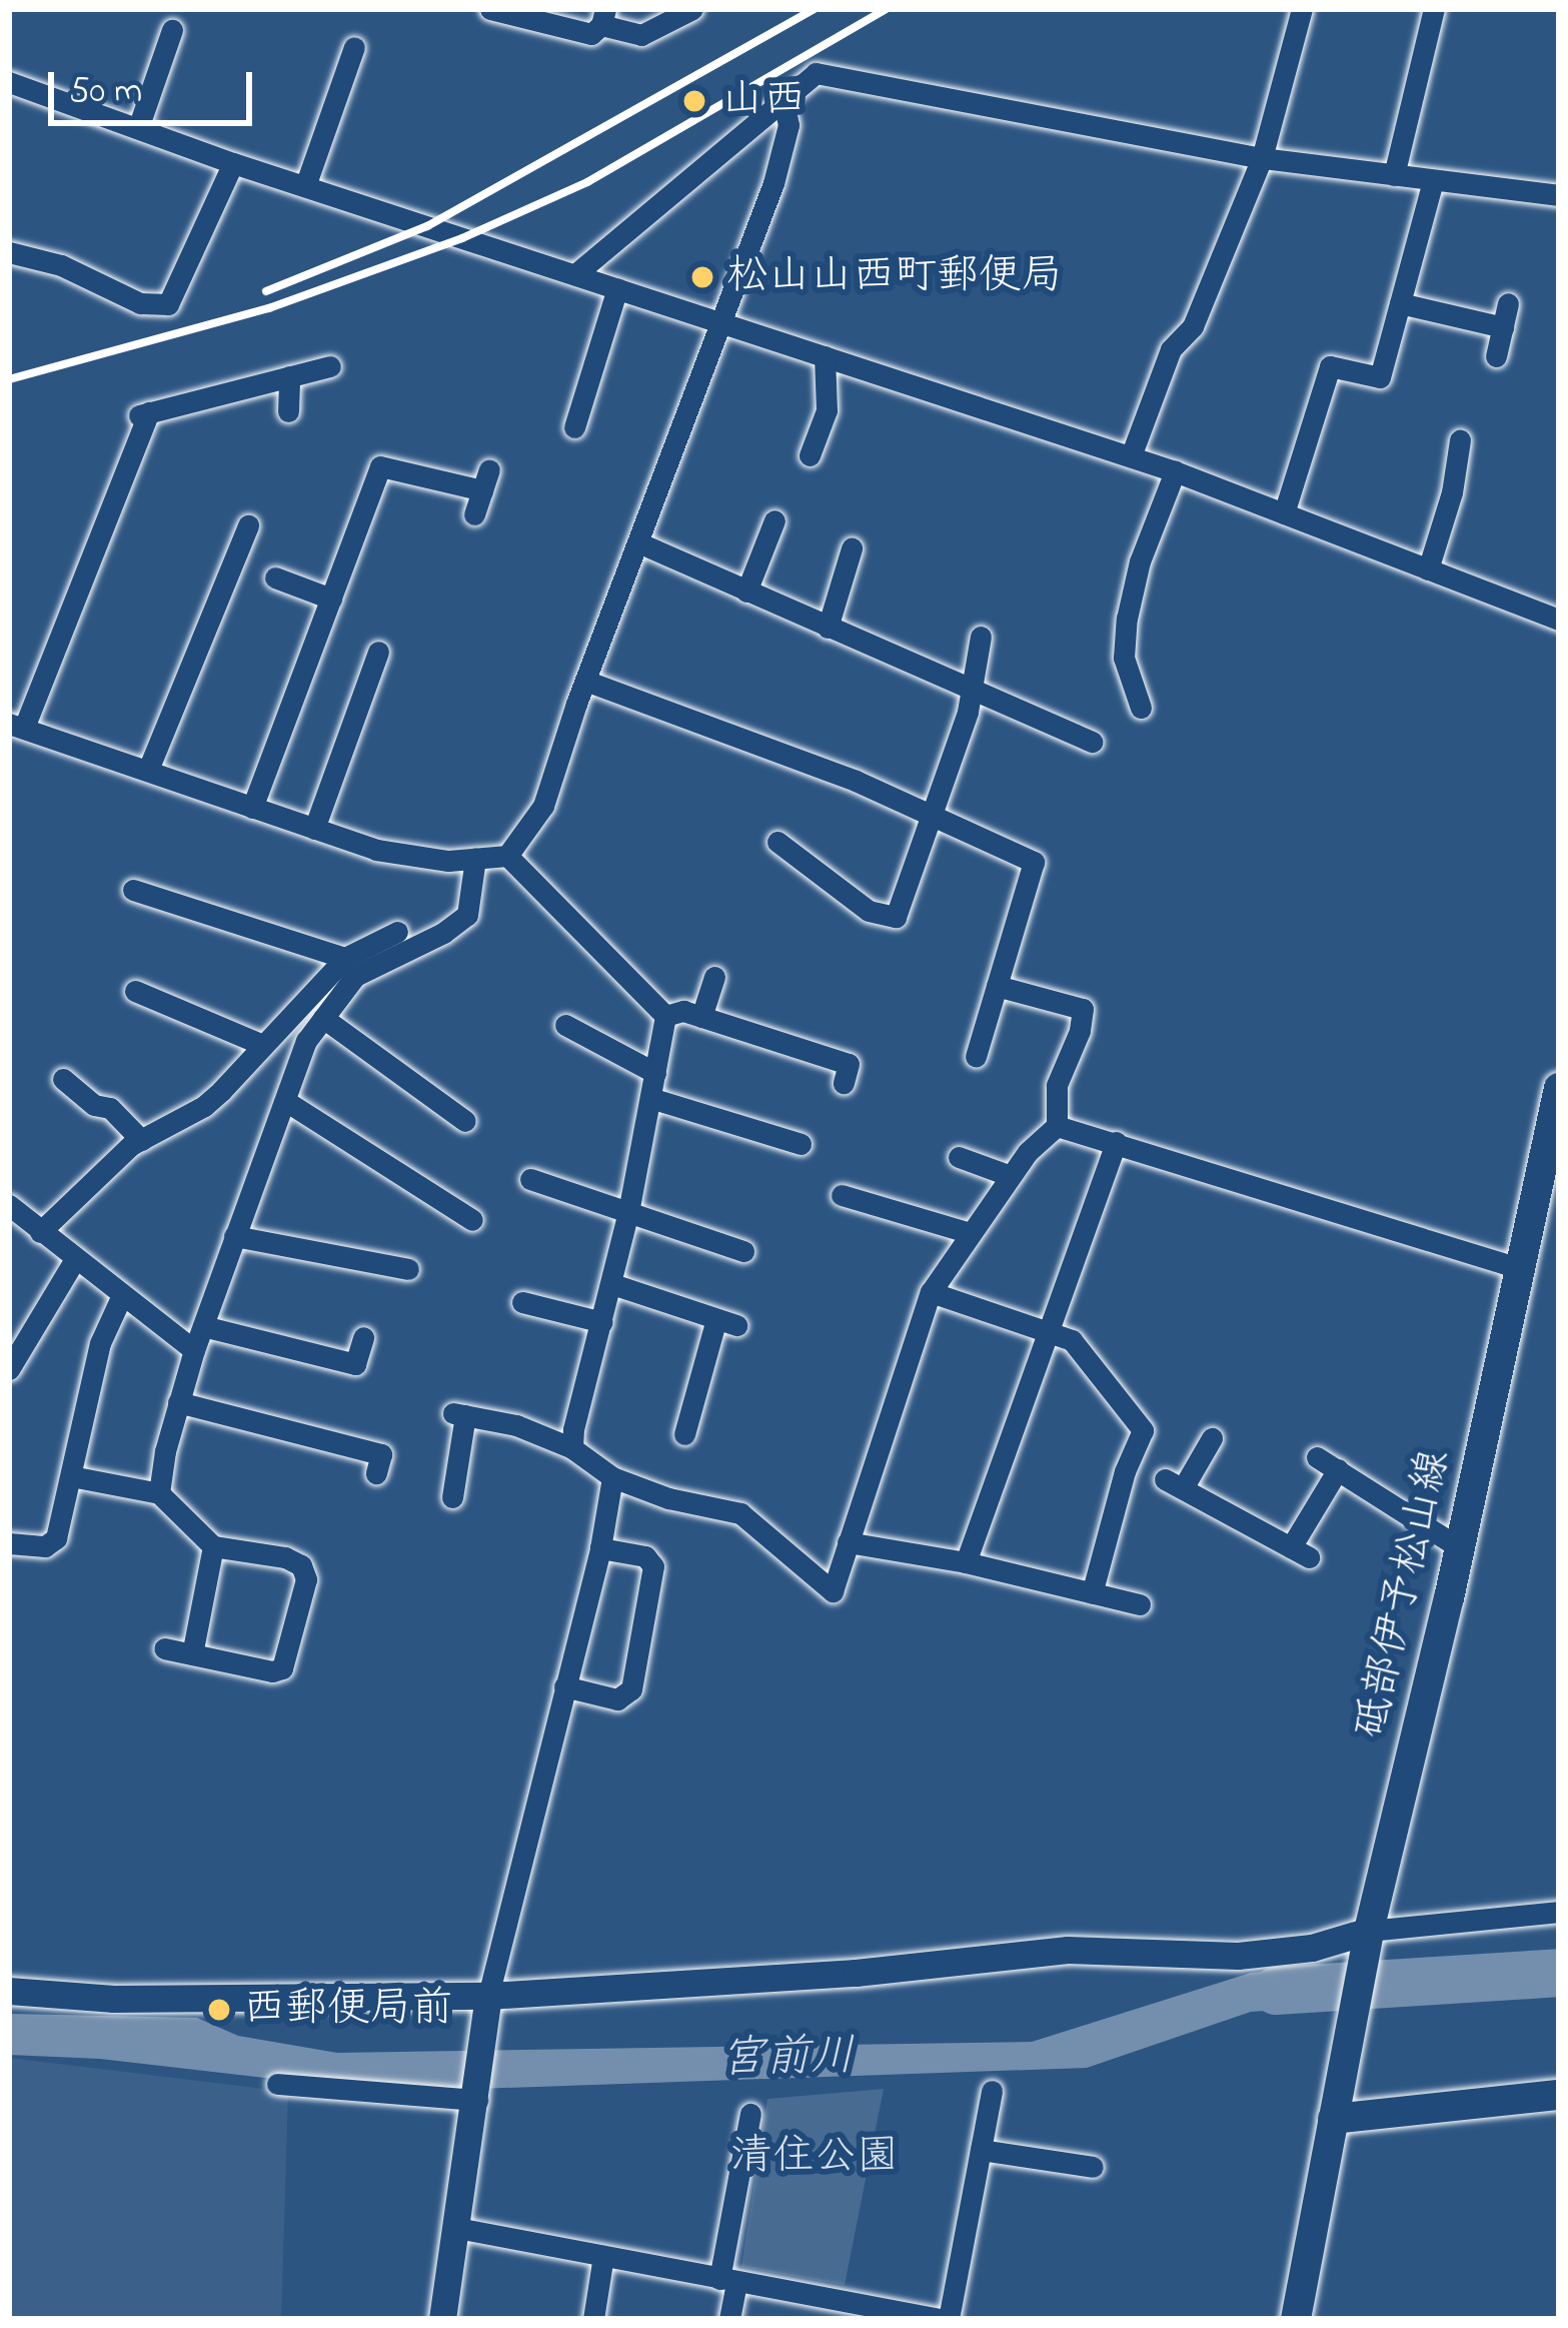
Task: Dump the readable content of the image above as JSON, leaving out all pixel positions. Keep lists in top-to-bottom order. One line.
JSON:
{"streets":{"main road":["砥部伊予松山線"]},"water":["宮前川"],"parks":["清住公園"],"places":["山西","松山山西町郵便局","西郵便局前"],"scale_bar":"50 m"}
